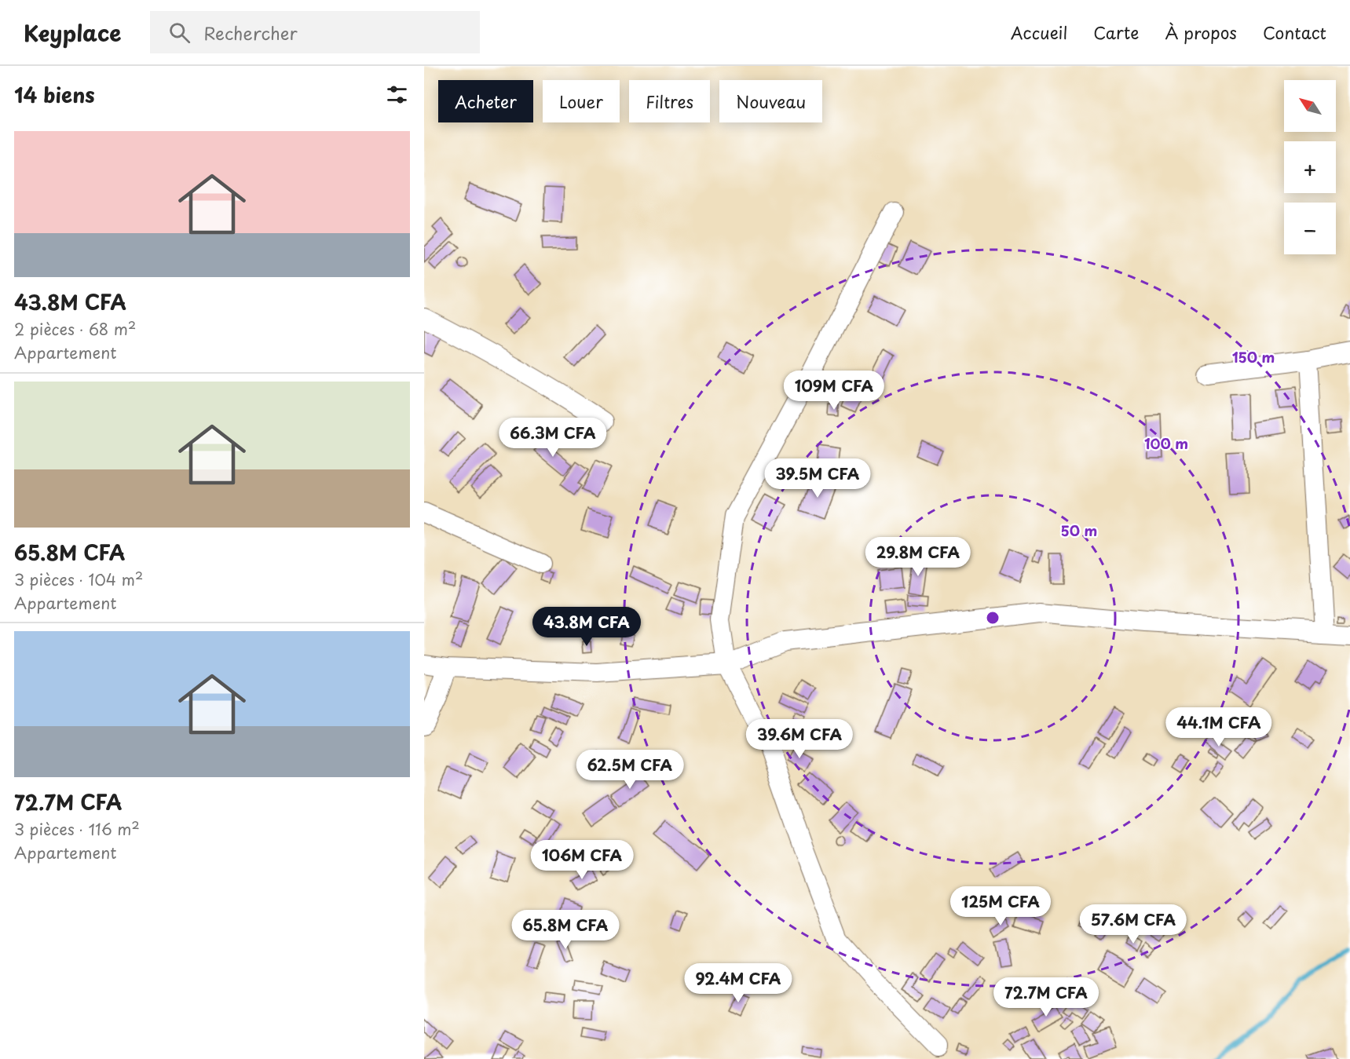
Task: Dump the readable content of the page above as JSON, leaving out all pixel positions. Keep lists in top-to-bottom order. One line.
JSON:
{"north":"top left","page":{"header":"Keyplace","search":"Rechercher","nav":["Accueil","Carte","À propos","Contact"],"heading":"14 biens","map_buttons":["+","−"],"chip":["Acheter","Louer","Filtres","Nouveau"],"list":[{"name":"43.8M CFA","note":"2 pièces · 68 m² · Appartement"},{"name":"65.8M CFA","note":"3 pièces · 104 m² · Appartement"},{"name":"72.7M CFA","note":"3 pièces · 116 m² · Appartement"}],"price":["109M CFA","66.3M CFA","39.5M CFA","29.8M CFA","43.8M CFA","44.1M CFA","39.6M CFA","62.5M CFA","106M CFA","125M CFA","57.6M CFA","65.8M CFA","92.4M CFA","72.7M CFA"]},"rings":["150 m","100 m","50 m"]}
